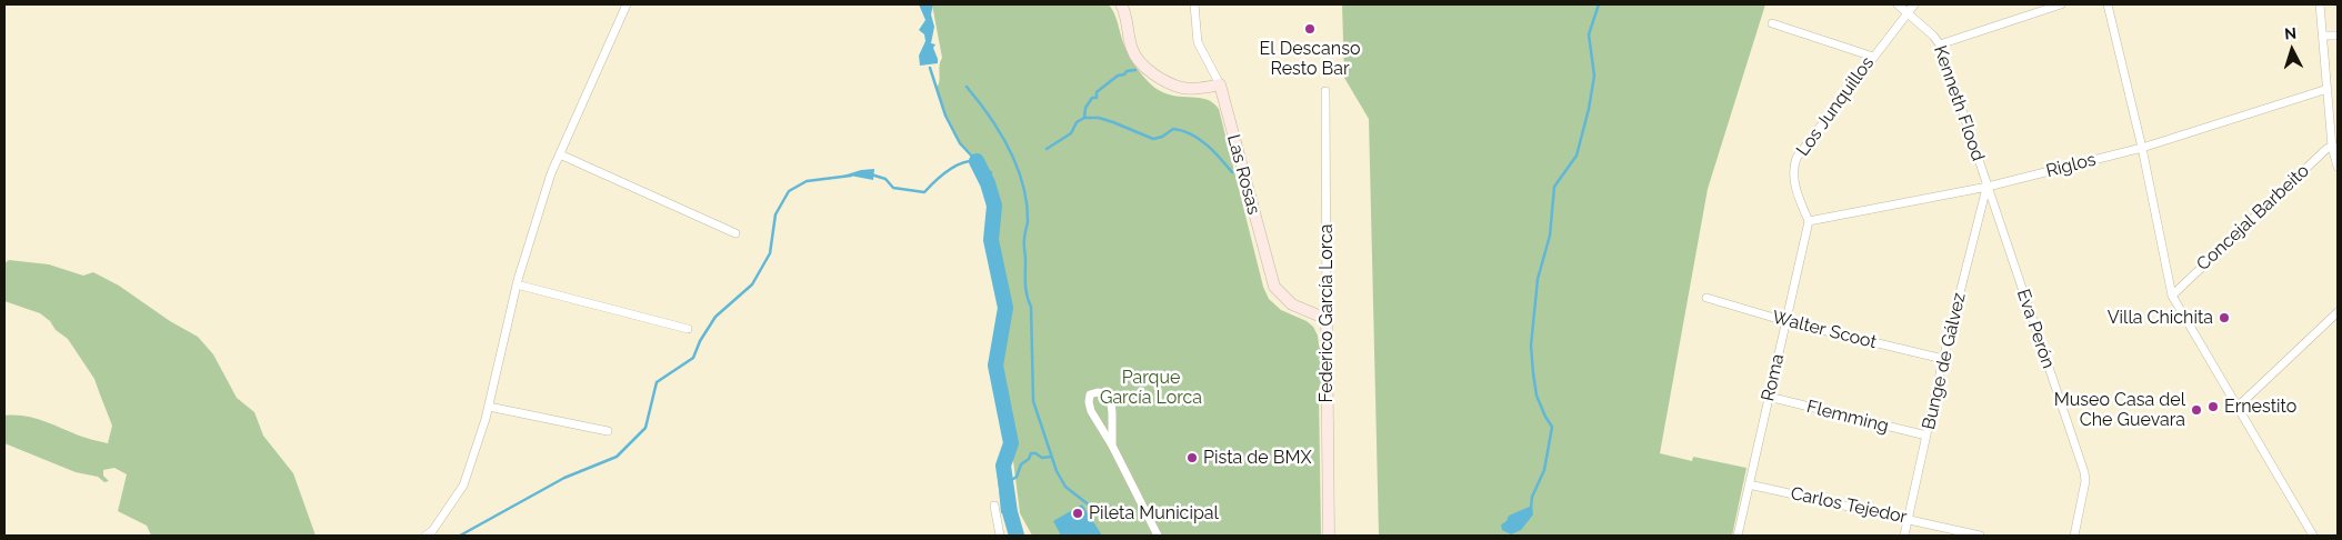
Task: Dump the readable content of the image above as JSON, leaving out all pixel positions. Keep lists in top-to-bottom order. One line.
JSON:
{"streets":{"street":["Kenneth Flood","Los Junquillos","Riglos","Las Rosas","Concejal Barbeito","Federico García Lorca","Eva Perón","Walter Scoot","Bunge de Gálvez","Roma","Flemming","Carlos Tejedor"]},"crossings":[["Kenneth Flood","Los Junquillos"],["Kenneth Flood","Riglos"],["Kenneth Flood","Eva Perón"],["Kenneth Flood","Bunge de Gálvez"],["Los Junquillos","Riglos"],["Los Junquillos","Roma"],["Riglos","Eva Perón"],["Riglos","Bunge de Gálvez"],["Riglos","Roma"],["Las Rosas","Federico García Lorca"],["Eva Perón","Bunge de Gálvez"],["Walter Scoot","Bunge de Gálvez"],["Walter Scoot","Roma"],["Bunge de Gálvez","Flemming"],["Bunge de Gálvez","Carlos Tejedor"],["Roma","Flemming"],["Roma","Carlos Tejedor"]],"parks":["Parque García Lorca"],"places":["El Descanso Resto Bar","Villa Chichita","Ernestito","Museo Casa del Che Guevara","Pista de BMX","Pileta Municipal"],"north":"top"}
